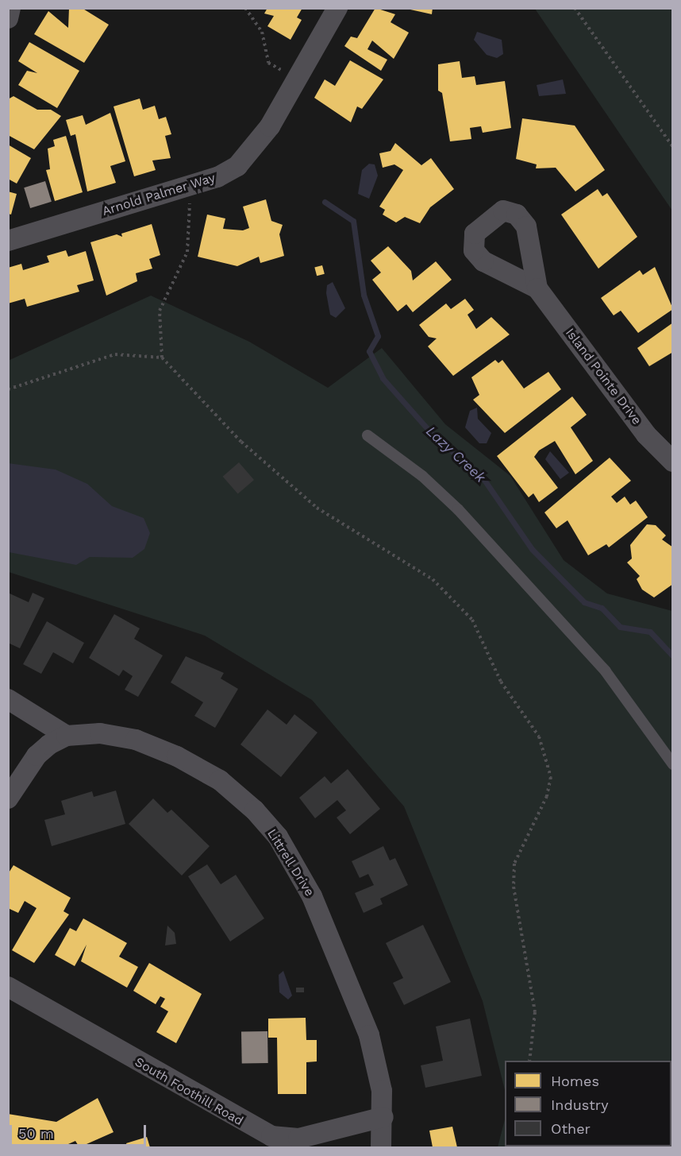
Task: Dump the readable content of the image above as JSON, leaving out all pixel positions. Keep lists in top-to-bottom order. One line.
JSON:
{"streets":{"street":["Arnold Palmer Way","Island Pointe Drive","Littrell Drive","South Foothill Road"]},"crossings":[["Littrell Drive","South Foothill Road"]],"water":["Lazy Creek"],"legend":["Homes","Industry","Other"],"scale_bar":"50 m"}
